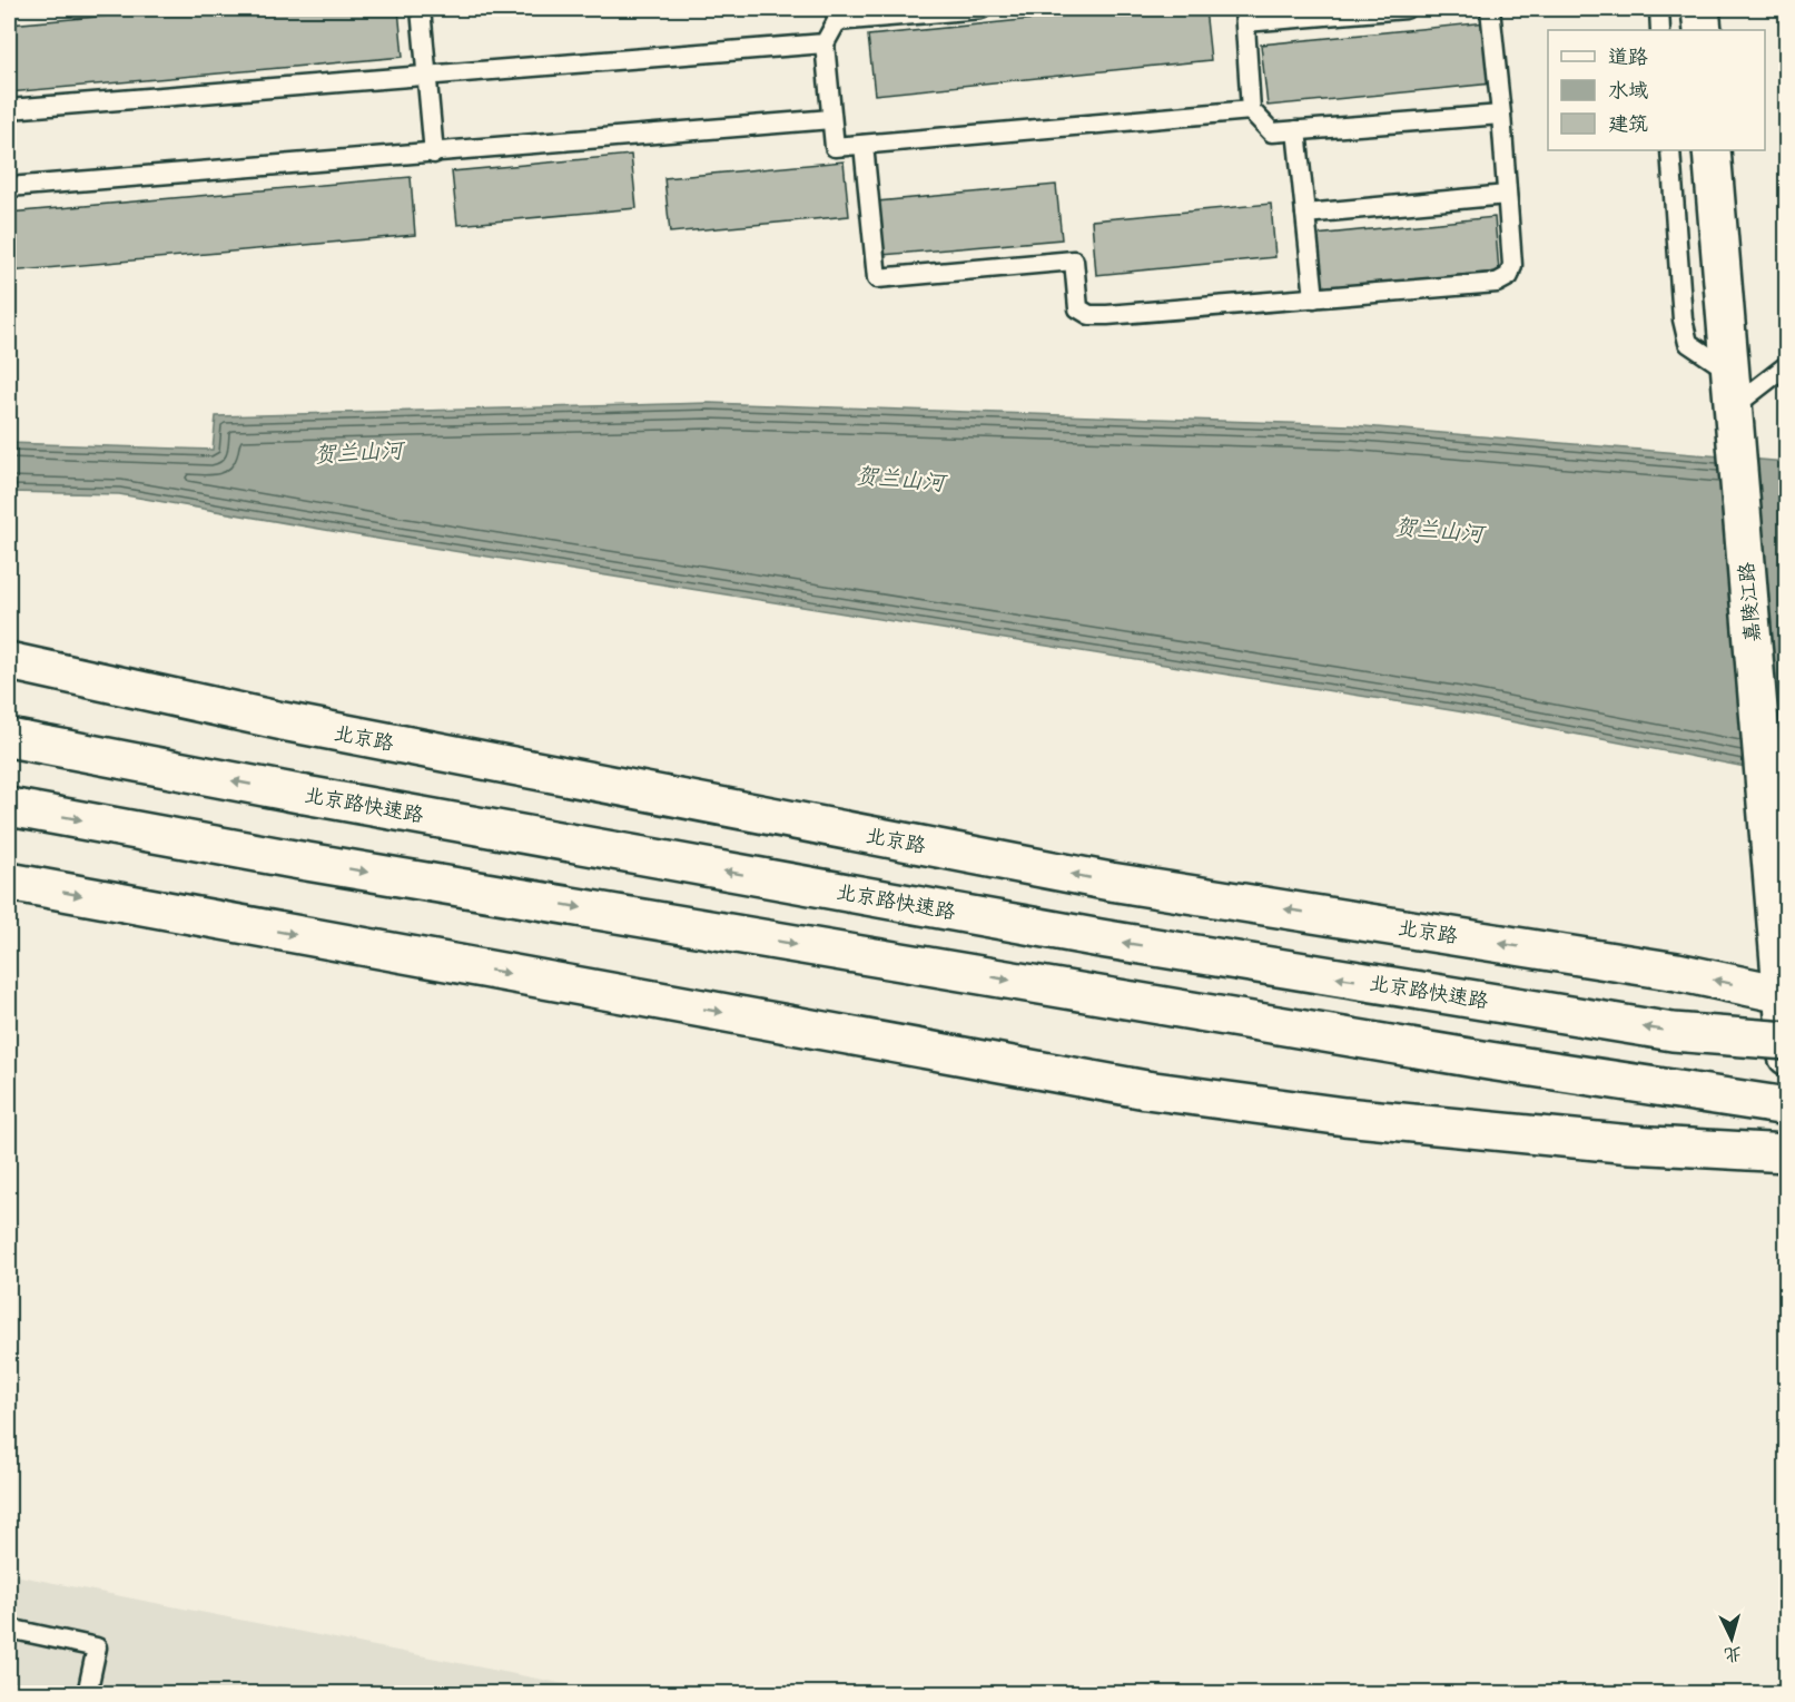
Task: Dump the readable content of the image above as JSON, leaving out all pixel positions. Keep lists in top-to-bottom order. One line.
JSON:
{"streets":{"main road":["嘉陵江路","北京路","北京路快速路"]},"crossings":[["嘉陵江路","北京路"]],"water":["贺兰山河"],"legend":["道路","水域","建筑"],"north":"bottom"}
